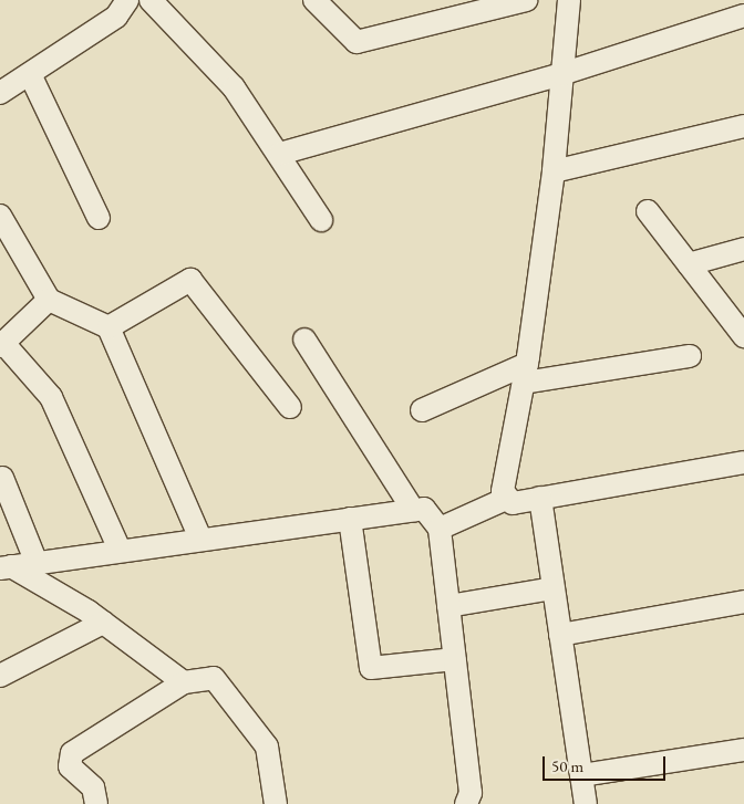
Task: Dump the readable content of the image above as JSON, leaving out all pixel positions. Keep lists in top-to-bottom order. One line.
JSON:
{"scale_bar":"50 m"}
